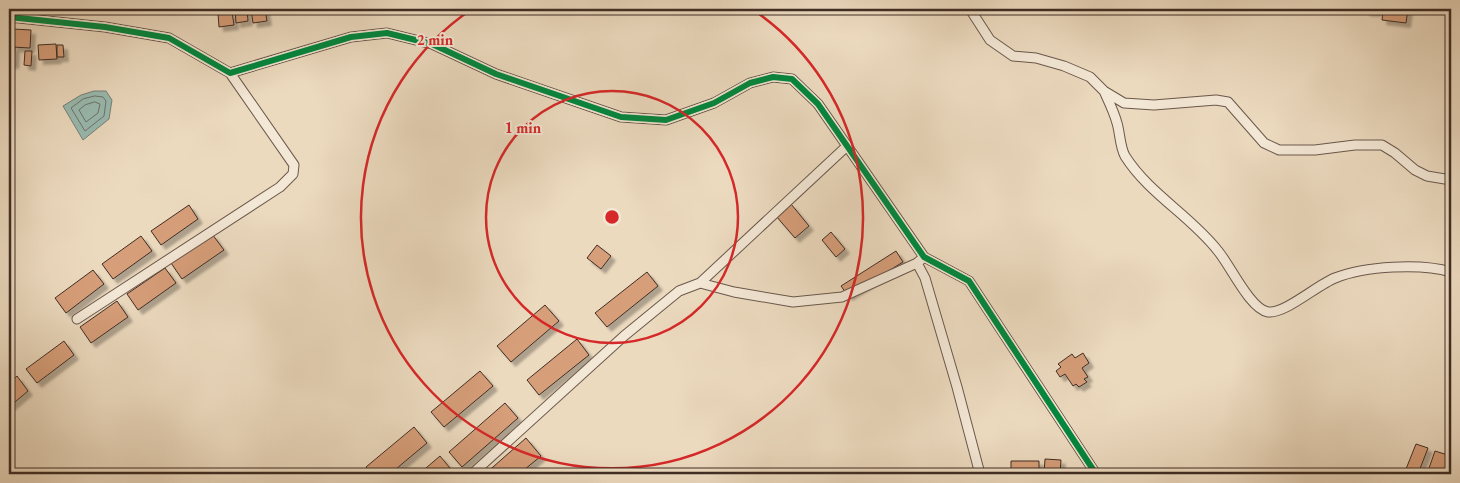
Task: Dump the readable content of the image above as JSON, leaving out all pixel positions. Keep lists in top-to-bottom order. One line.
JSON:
{"rings":["2 min","1 min"]}
